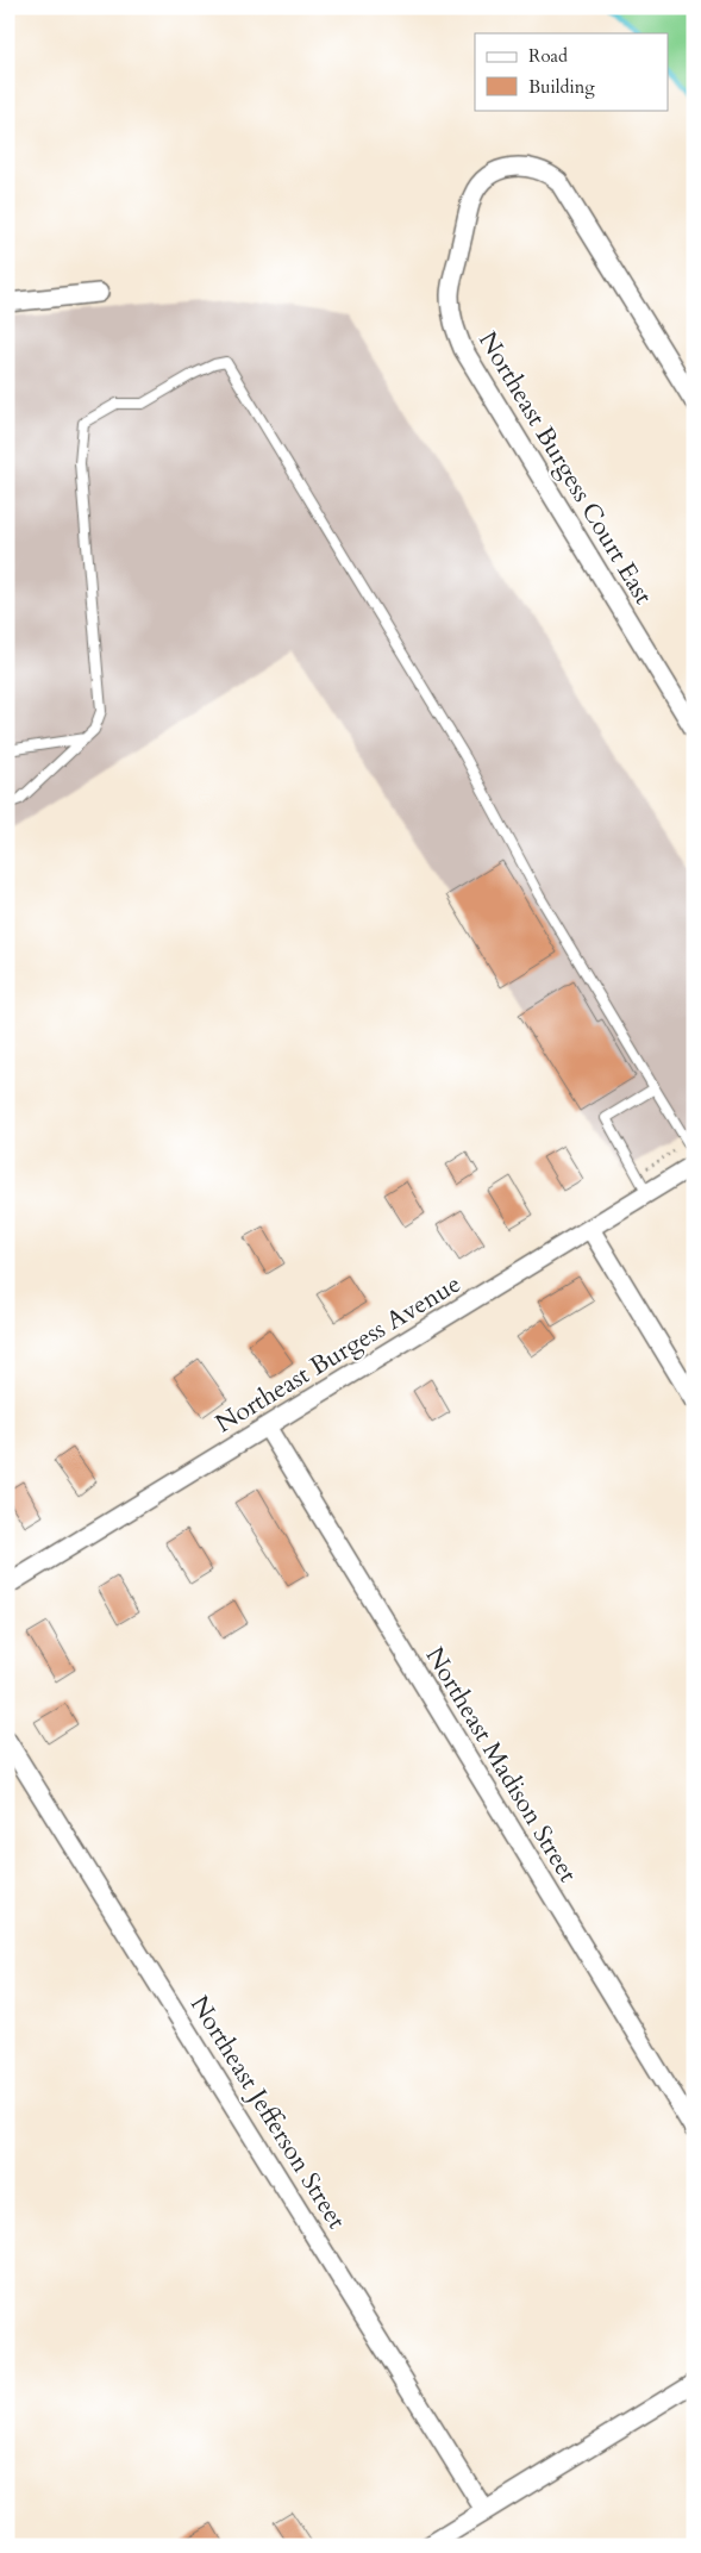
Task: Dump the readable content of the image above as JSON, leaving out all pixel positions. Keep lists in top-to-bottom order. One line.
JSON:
{"streets":{"street":["Northeast Burgess Court East","Northeast Burgess Avenue","Northeast Madison Street","Northeast Jefferson Street"]},"crossings":[["Northeast Burgess Avenue","Northeast Madison Street"]],"legend":["Road","Building"]}
